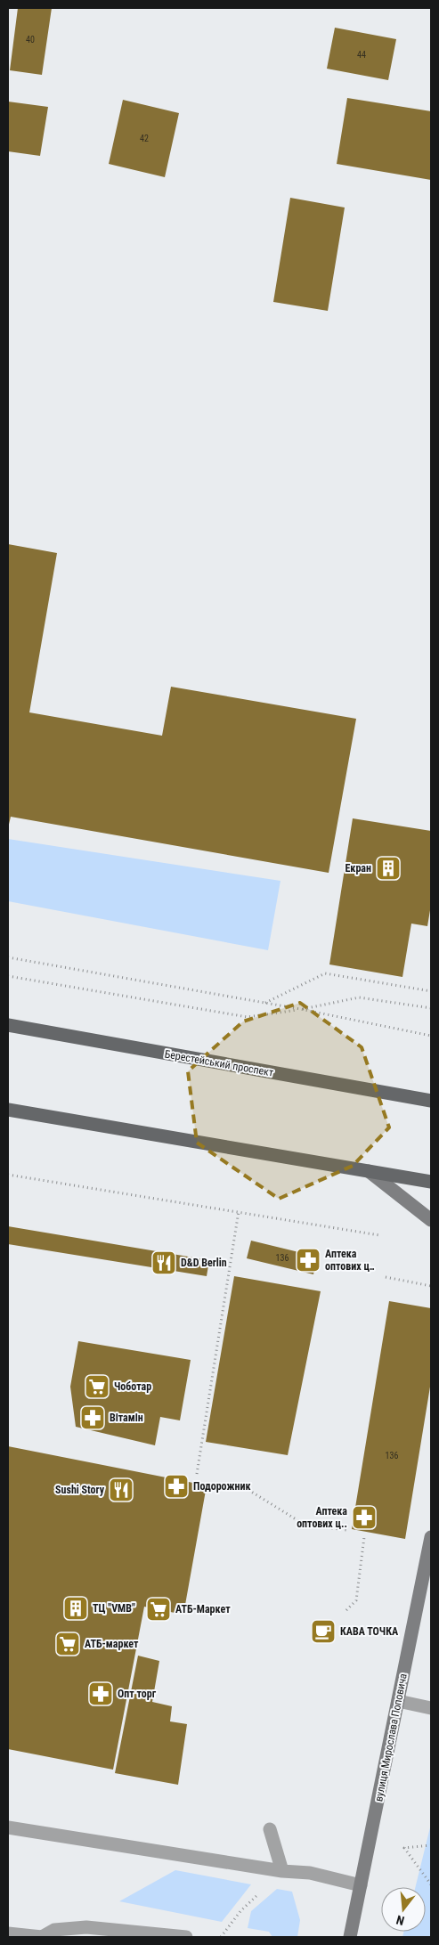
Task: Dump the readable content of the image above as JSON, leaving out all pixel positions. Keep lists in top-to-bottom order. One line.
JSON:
{"streets":{"main road":["Берестейський проспект"],"street":["вулиця Мирослава Поповича"]},"places":{"building":["Екран","ТЦ \"VMB\""],"pharmacy":["Аптека оптових ц‥","Вітамін","Подорожник","Аптека оптових ц..","Опт торг"],"restaurant":["D&D Berlin","Sushi Story"],"supermarket":["Чоботар","АТБ-Маркет","АТБ-маркет"],"cafe":["КАВА ТОЧКА"]},"house_numbers":["40","44","42","136","136"],"north":"bottom"}
